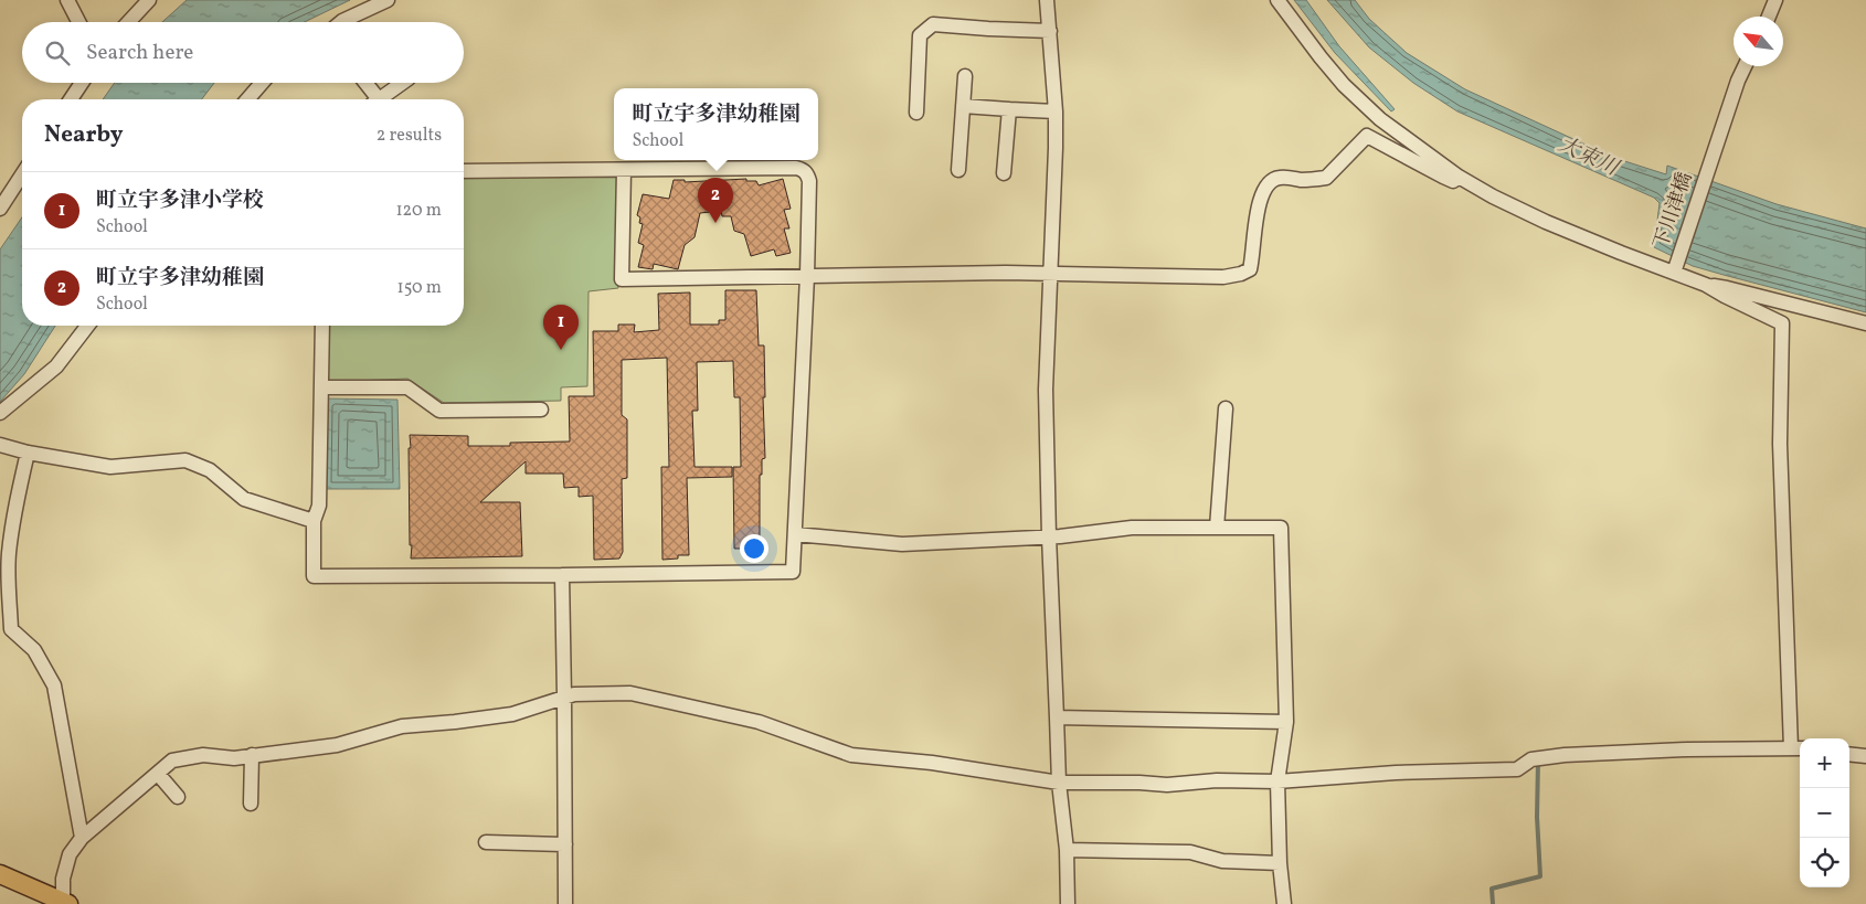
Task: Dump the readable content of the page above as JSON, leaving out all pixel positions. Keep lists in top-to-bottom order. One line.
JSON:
{"streets":{"street":["下川津橋"]},"water":["大束川"],"north":"top left","page":{"search":"Search here","popup":["町立宇多津幼稚園","School"],"heading":["Nearby","2 results"],"list":[{"mark":"1","name":"町立宇多津小学校","note":"School","value":"120 m"},{"mark":"2","name":"町立宇多津幼稚園","note":"School","value":"150 m"}],"pins":["2","1"],"map_buttons":["+","−"]}}
